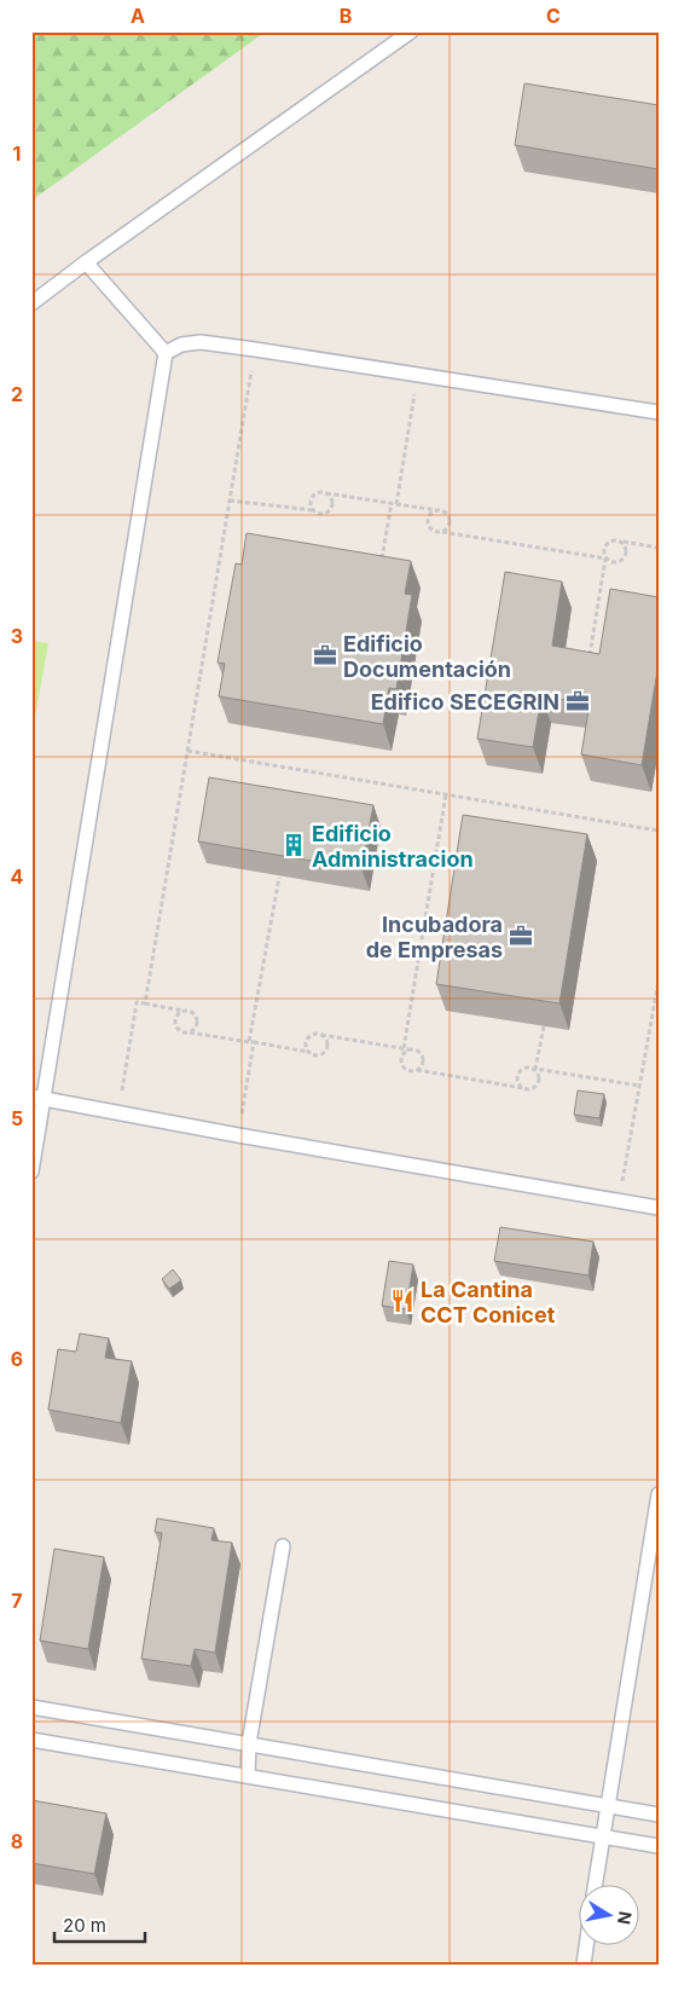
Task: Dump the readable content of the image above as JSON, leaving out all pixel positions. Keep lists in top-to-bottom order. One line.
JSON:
{"places":{"office":["Edificio Documentación","Edifico SECEGRIN","Incubadora de Empresas"],"building":["Edificio Administracion"],"restaurant":["La Cantina CCT Conicet"]},"scale_bar":"20 m","north":"right","grid":{"columns":["A","B","C"],"rows":["1","2","3","4","5","6","7","8"]}}
